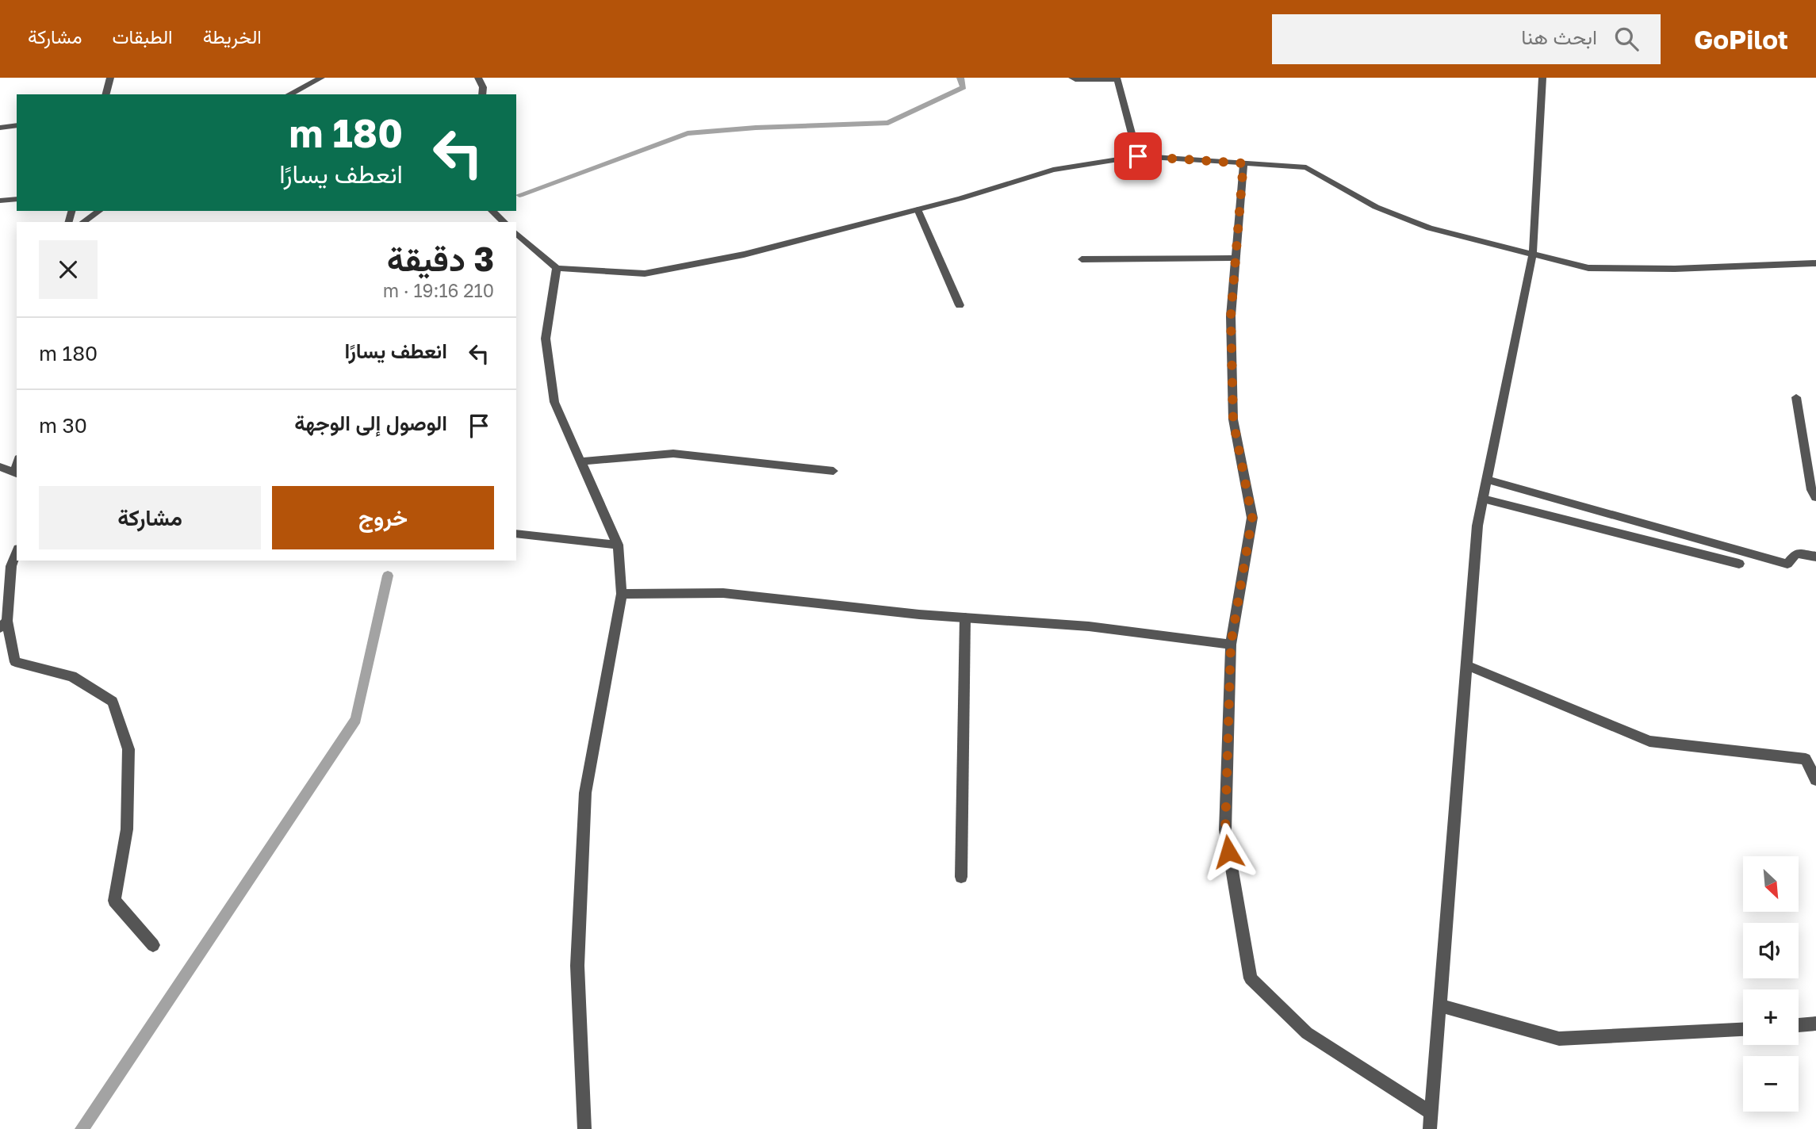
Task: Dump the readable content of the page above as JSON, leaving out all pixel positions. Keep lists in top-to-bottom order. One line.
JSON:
{"north":"bottom right","page":{"header":"GoPilot","search":"ابحث هنا","nav":["الخريطة","الطبقات","مشاركة"],"turn":["180 m","انعطف يسارًا"],"heading":["3 دقيقة","210 m · 19:16"],"list":[{"name":"انعطف يسارًا","value":"180 m"},{"name":"الوصول إلى الوجهة","value":"30 m"}],"buttons":["خروج","مشاركة"],"map_buttons":["+","−"]}}
